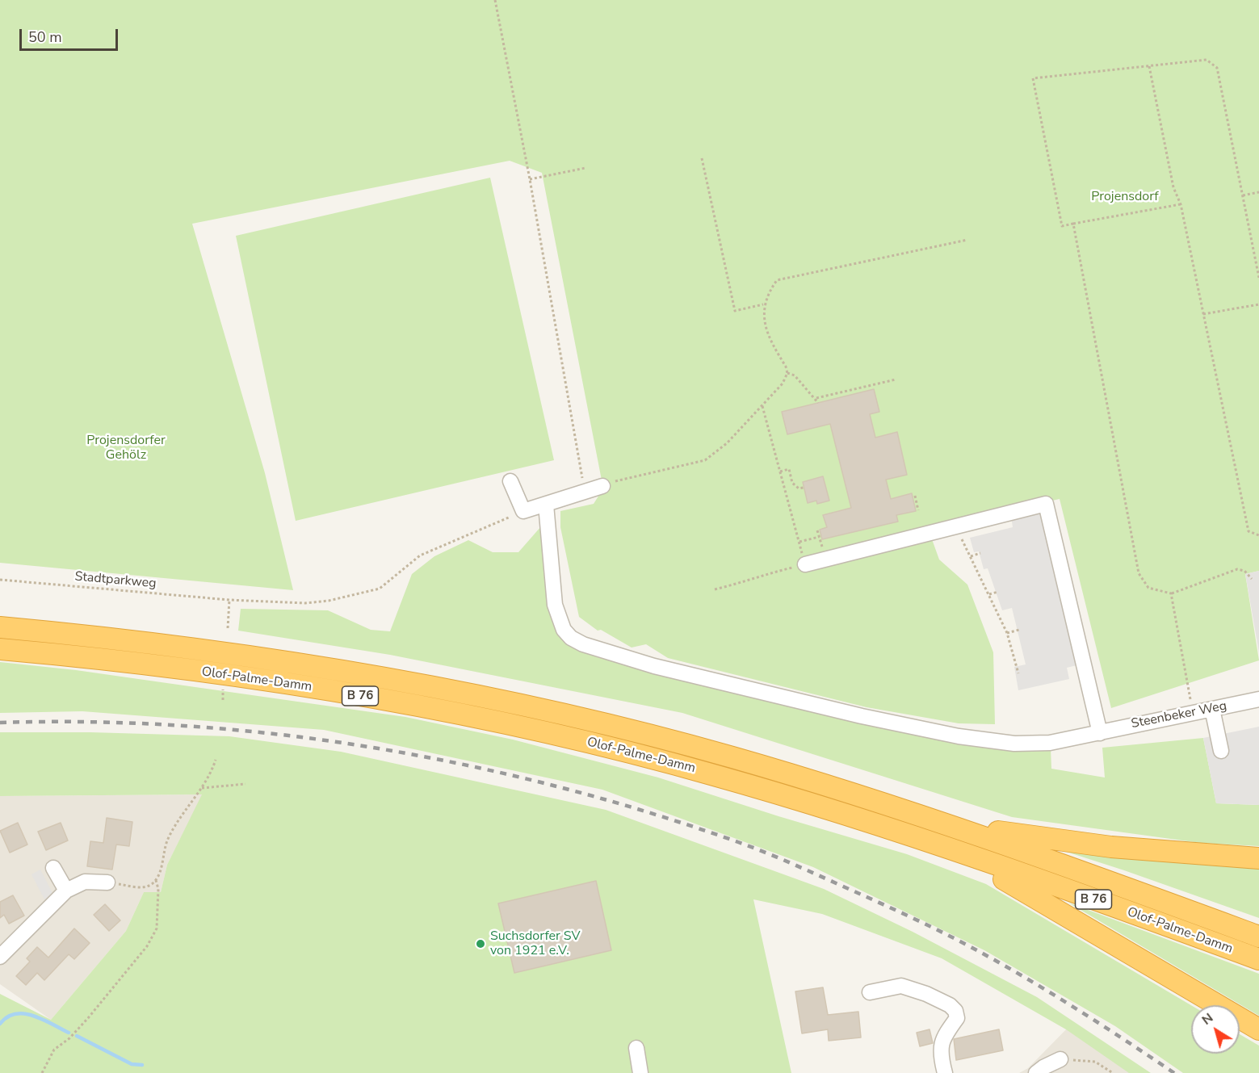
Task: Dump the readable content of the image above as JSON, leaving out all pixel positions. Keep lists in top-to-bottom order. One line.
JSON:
{"streets":{"highway":["Olof-Palme-Damm","B 76"],"street":["Steenbeker Weg"],"path":["Stadtparkweg"]},"parks":["Projensdorf","Projensdorfer Gehölz"],"places":["Suchsdorfer SV von 1921 e.V."],"scale_bar":"50 m","north":"top left"}
